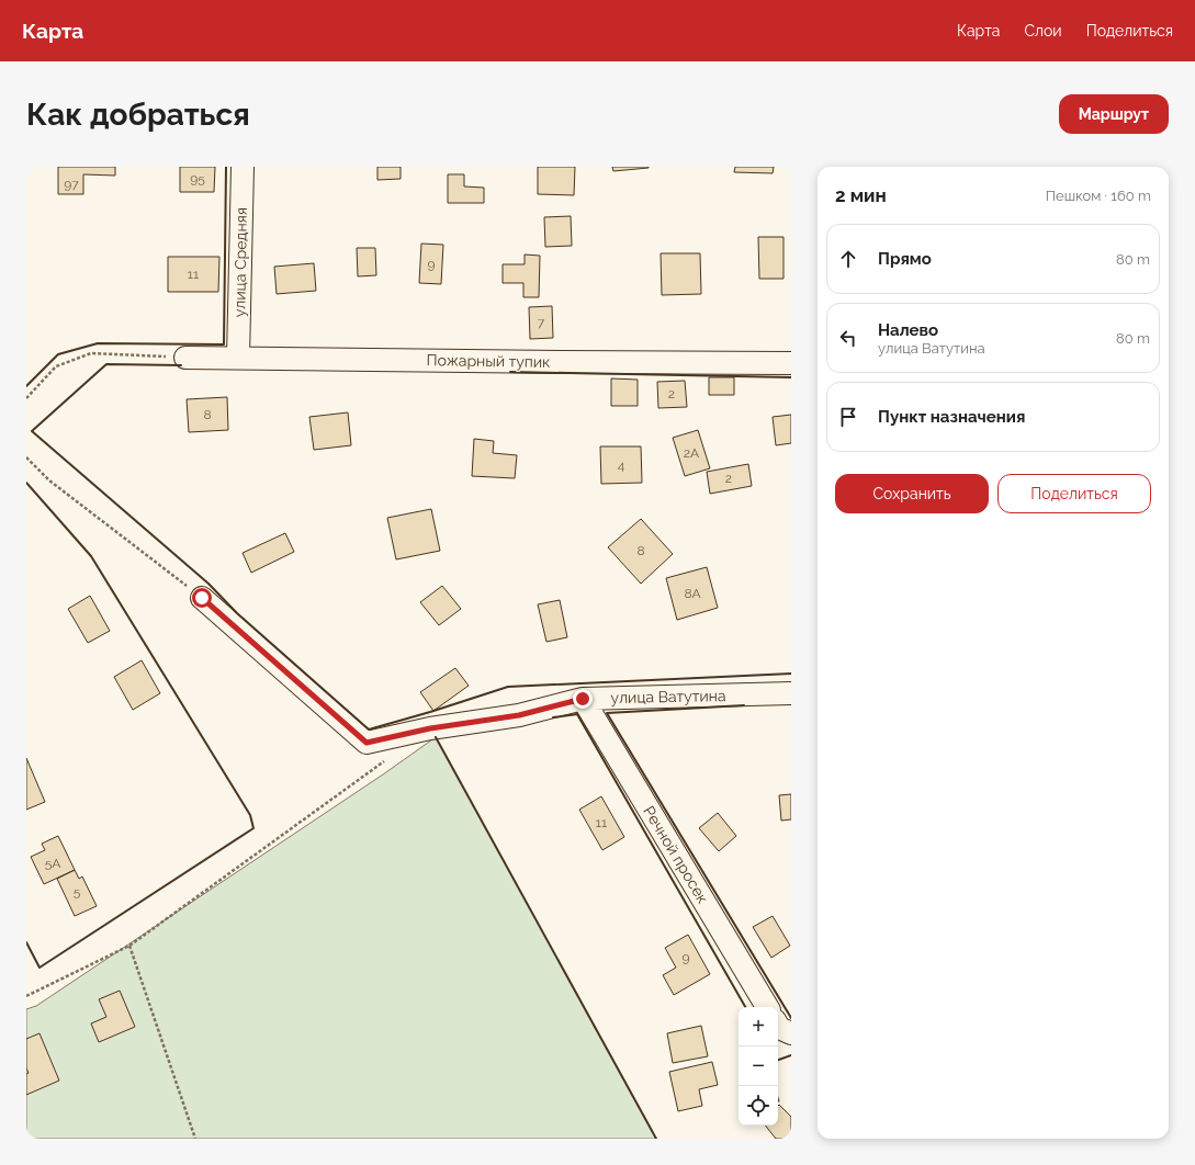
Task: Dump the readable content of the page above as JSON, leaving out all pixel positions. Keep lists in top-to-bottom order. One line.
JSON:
{"streets":{"street":["улица Средняя","Пожарный тупик","улица Ватутина","Речной просек"]},"crossings":[["улица Средняя","Пожарный тупик"],["улица Ватутина","Речной просек"]],"house_numbers":["95","97","9","11","7","2","8","2А","4","2","8","8А","11","5А","5","9"],"page":{"header":"Карта","nav":["Карта","Слои","Поделиться"],"buttons":["Маршрут",["Сохранить","Поделиться"]],"title":"Как добраться","heading":["2 мин","Пешком · 160 m"],"list":[["Прямо","80 m"],["Налево","улица Ватутина","80 m"],"Пункт назначения"],"map_buttons":["+","−"]}}
